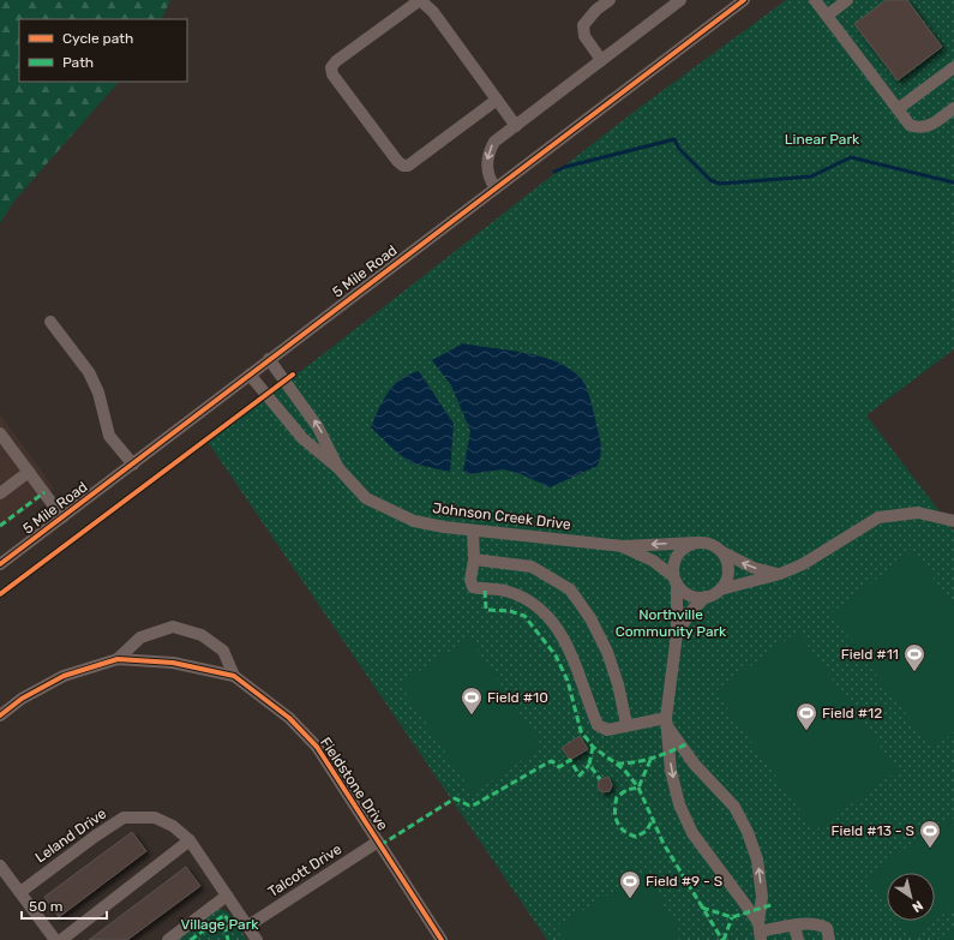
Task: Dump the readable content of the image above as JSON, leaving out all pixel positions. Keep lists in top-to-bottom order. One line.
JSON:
{"streets":{"street":["5 Mile Road","Johnson Creek Drive","Fieldstone Drive","Leland Drive","Talcott Drive"]},"crossings":[["5 Mile Road","Johnson Creek Drive"],["Fieldstone Drive","Talcott Drive"],["Leland Drive","Talcott Drive"]],"parks":["Linear Park","Northville Community Park","Village Park"],"places":{"sports":["Field #11","Field #10","Field #12","Field #13 - S","Field #9 - S"]},"legend":["Cycle path","Path"],"scale_bar":"50 m","north":"bottom right"}
